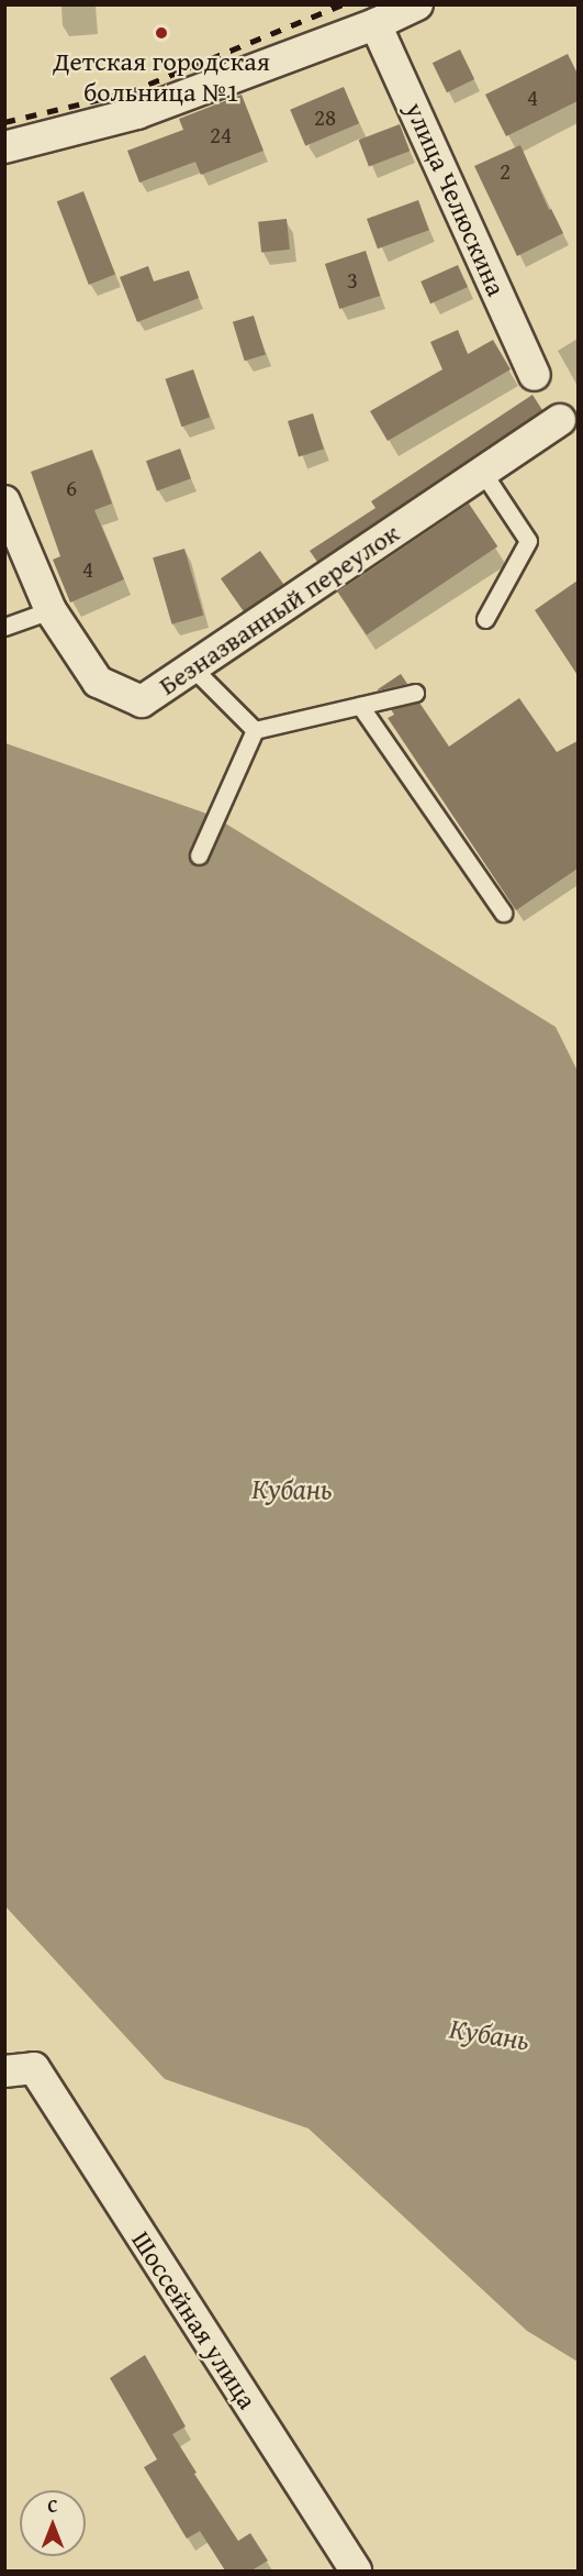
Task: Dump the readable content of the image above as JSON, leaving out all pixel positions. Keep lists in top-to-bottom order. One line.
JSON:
{"streets":{"street":["улица Челюскина","Безназванный переулок","Шоссейная улица"]},"water":["Кубань"],"places":["Детская городская больница №1"],"house_numbers":["4","28","24","2","3","6","4"],"north":"top"}
